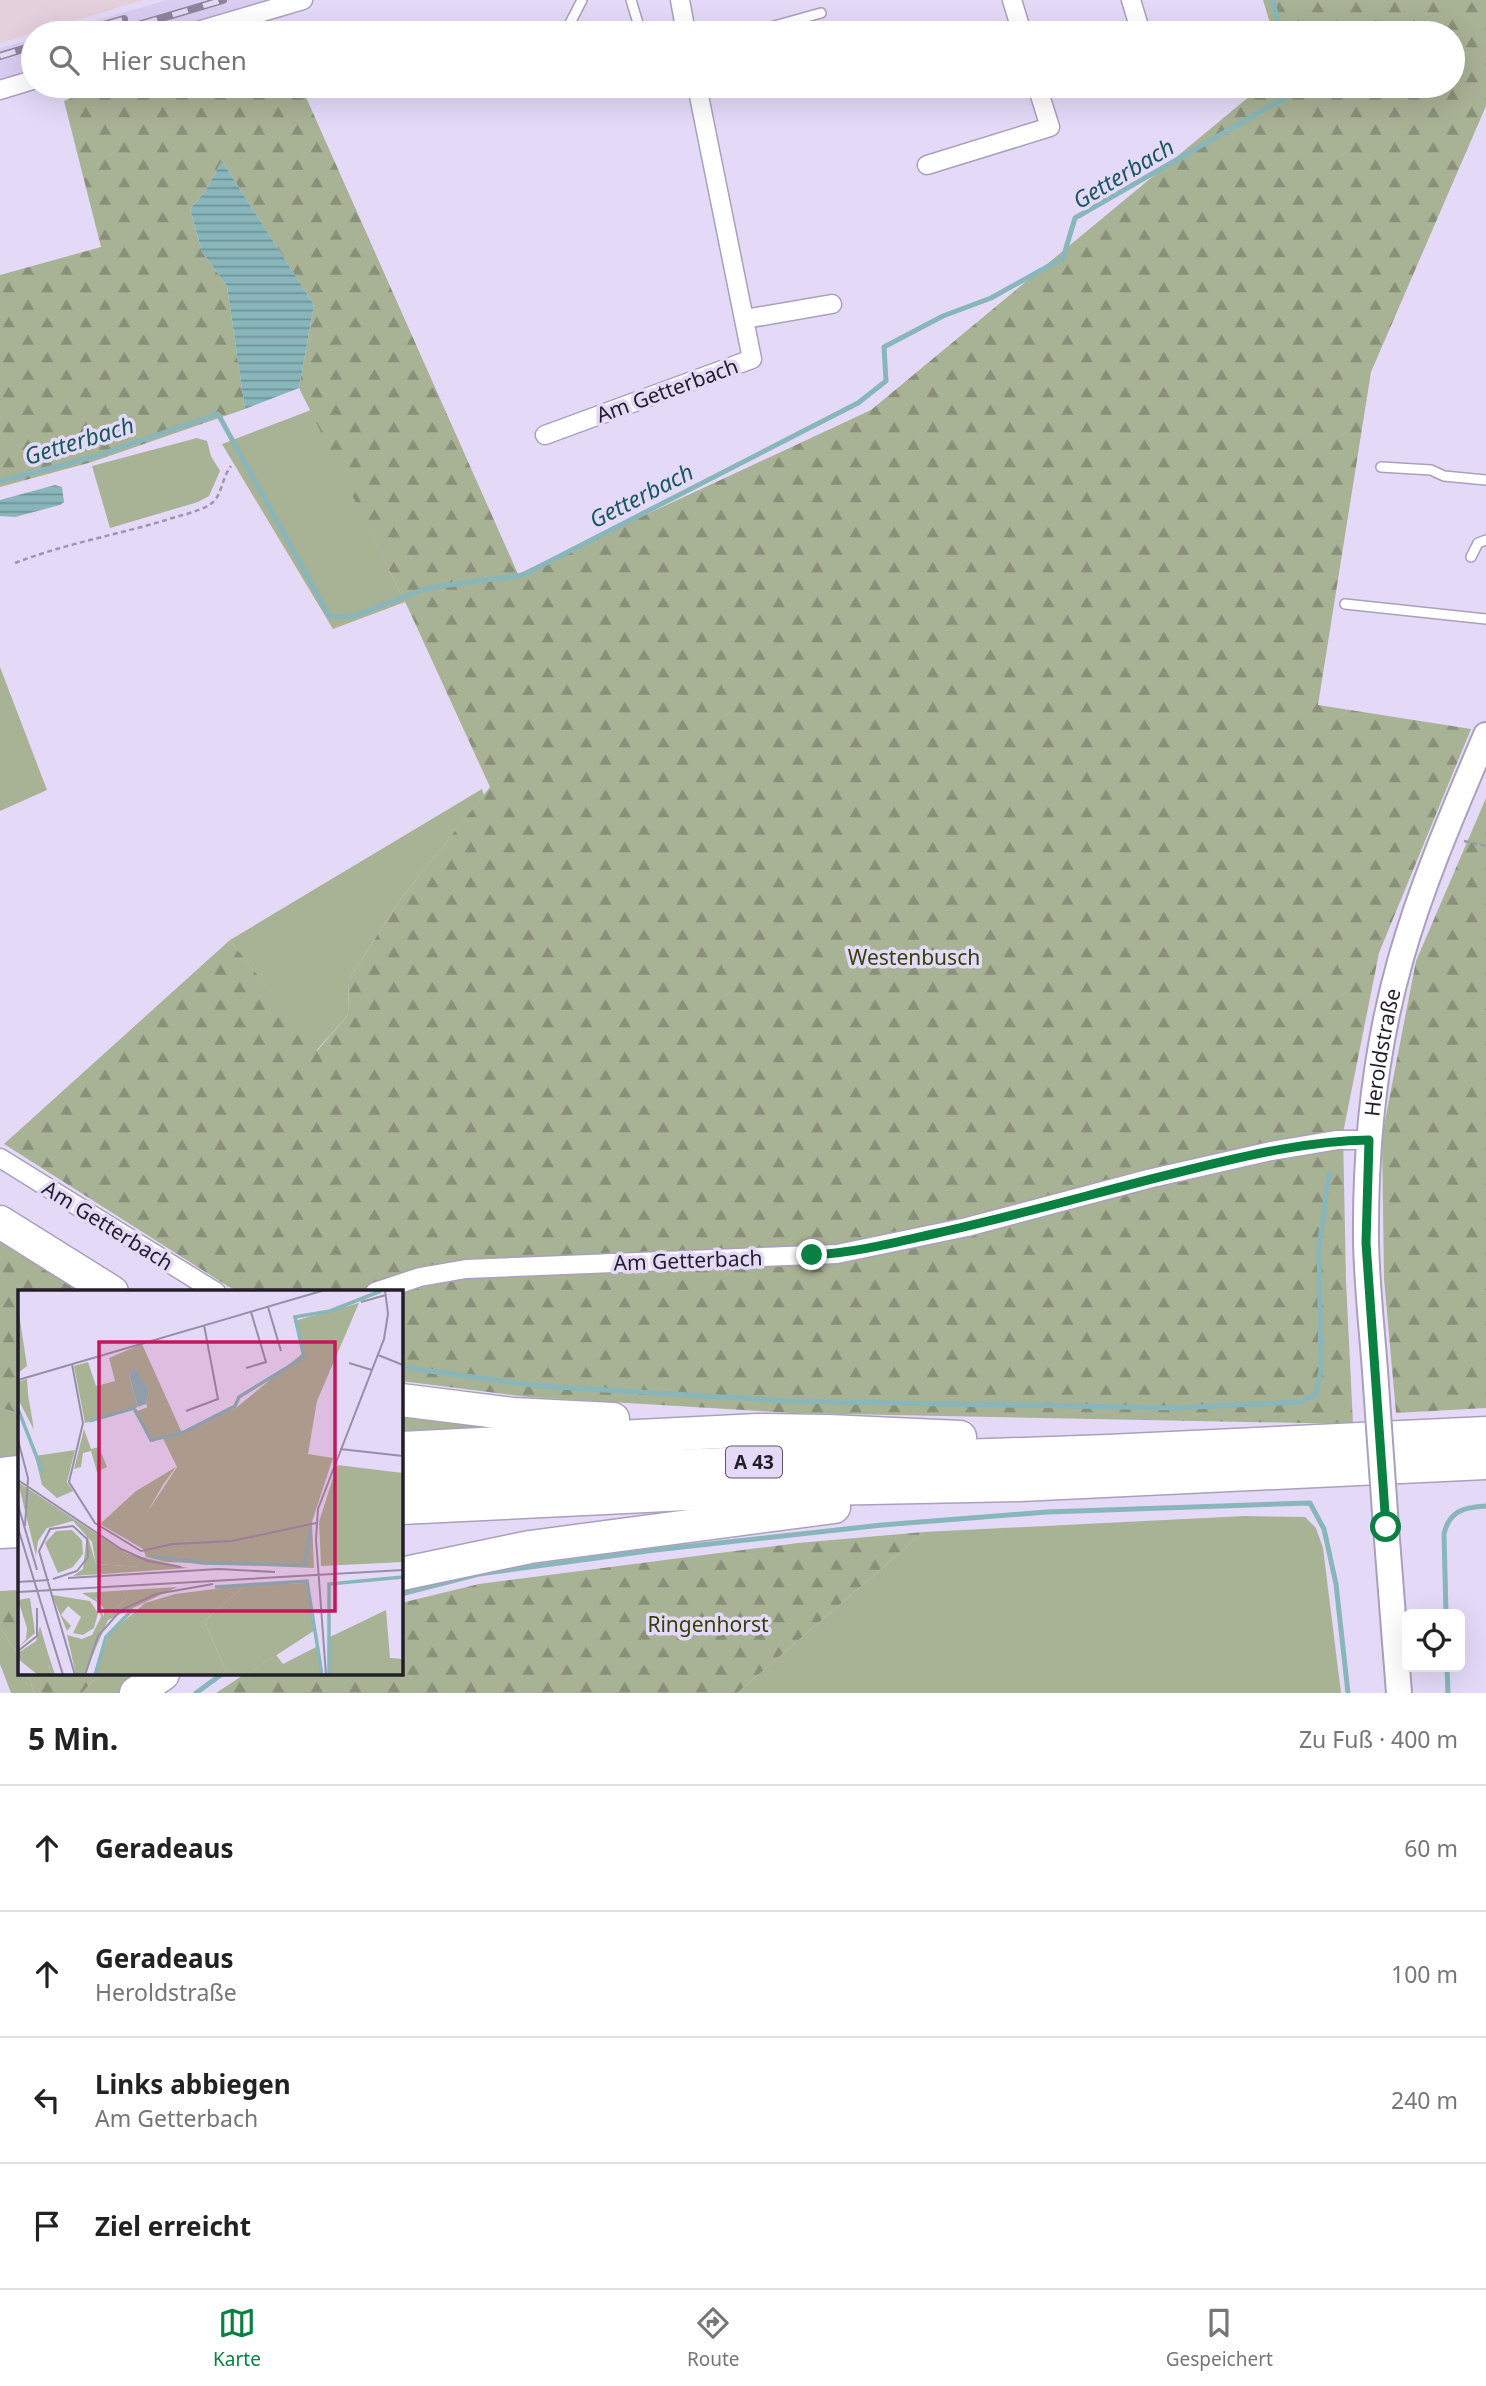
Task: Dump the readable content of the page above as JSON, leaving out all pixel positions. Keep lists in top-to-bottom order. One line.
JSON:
{"streets":{"highway":["A 43"],"main road":["Heroldstraße"],"street":["Am Getterbach"]},"crossings":[["Am Getterbach","Heroldstraße"]],"water":["Getterbach"],"parks":["Westenbusch","Ringenhorst"],"page":{"search":"Hier suchen","heading":["5 Min.","Zu Fuß · 400 m"],"list":[["Geradeaus","60 m"],["Geradeaus","Heroldstraße","100 m"],["Links abbiegen","Am Getterbach","240 m"],"Ziel erreicht"],"nav":["Karte","Route","Gespeichert"]}}
